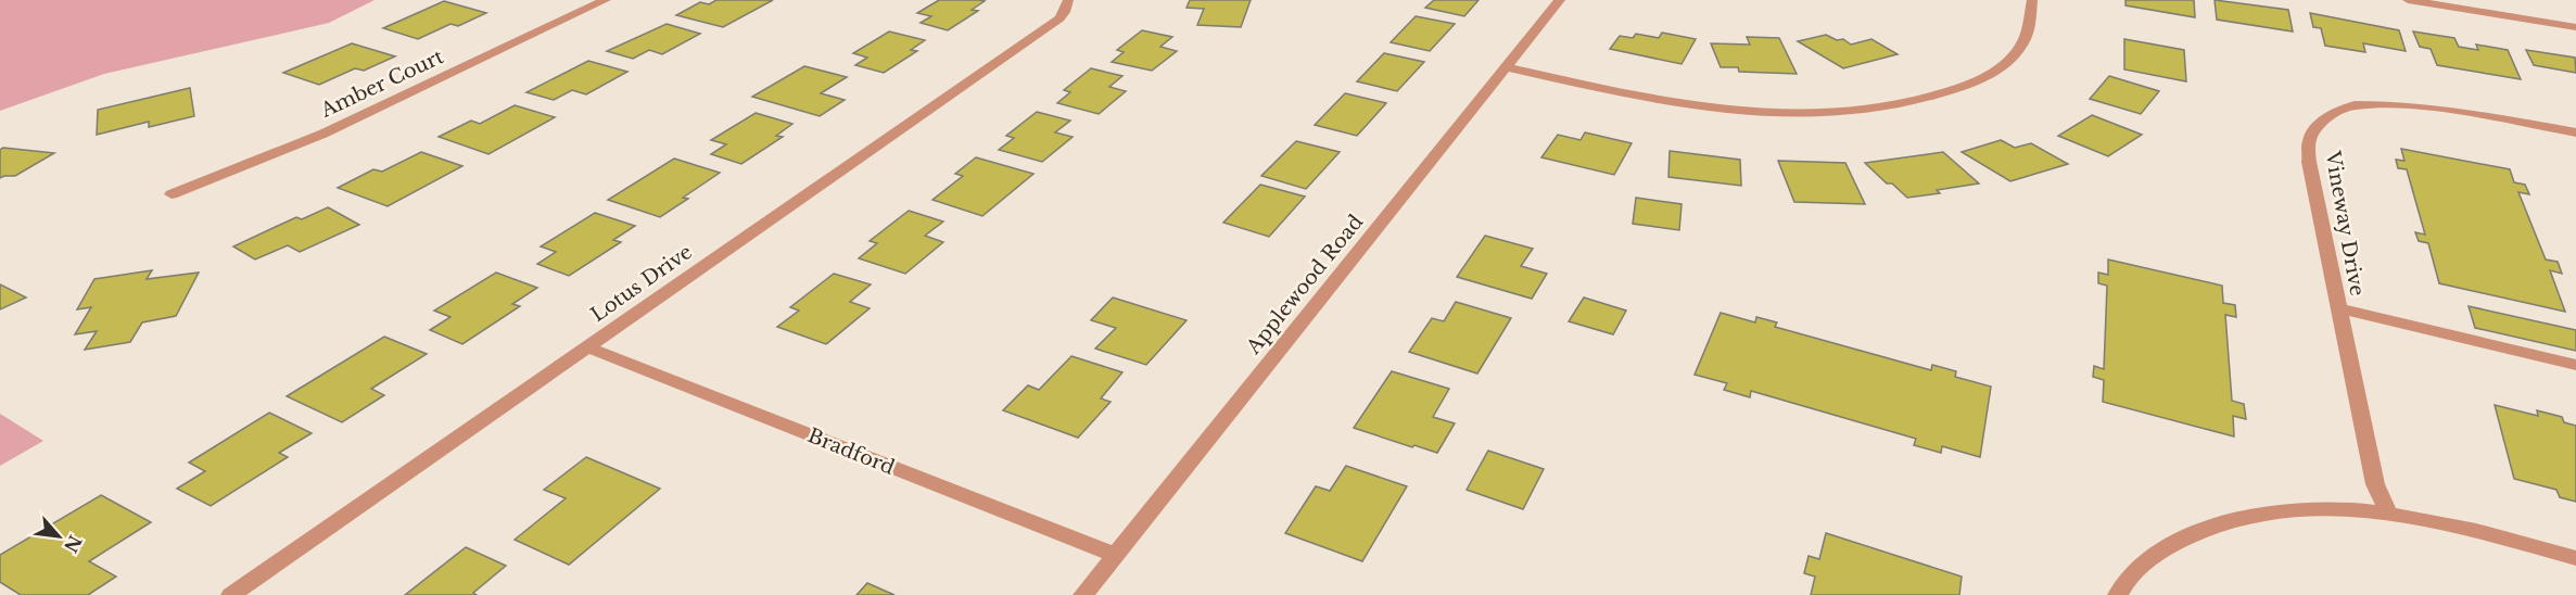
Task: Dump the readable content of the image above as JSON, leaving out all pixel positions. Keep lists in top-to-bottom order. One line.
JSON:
{"streets":{"street":["Amber Court","Vineway Drive","Lotus Drive","Applewood Road","Bradford"]},"crossings":[["Lotus Drive","Bradford"],["Applewood Road","Bradford"]],"north":"bottom right"}
